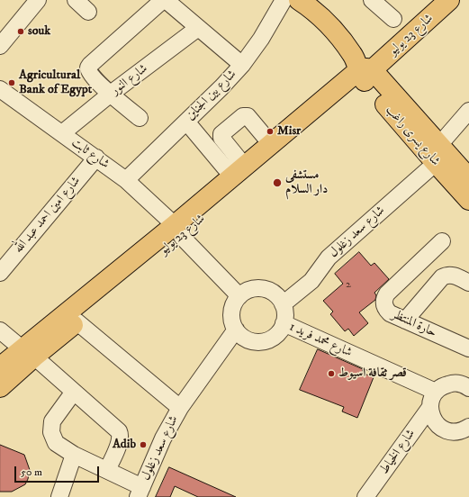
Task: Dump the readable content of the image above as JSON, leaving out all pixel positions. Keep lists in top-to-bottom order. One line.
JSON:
{"streets":{"main road":["شارع 23 يوليو","شارع يسرى راغب"],"street":["شارع النور","شارع بين الجناين","شارع ثابت","شارع امين احمد عبد الله","شارع سعد زغلول","حارة المنتظر","شارع محمد فريد 1","شارع الخياط"]},"crossings":[["شارع 23 يوليو","شارع يسرى راغب"],["شارع 23 يوليو","شارع ثابت"],["شارع النور","شارع ثابت"],["شارع بين الجناين","شارع ثابت"],["شارع يسرى راغب","شارع سعد زغلول"],["شارع ثابت","شارع امين احمد عبد الله"],["شارع ثابت","شارع سعد زغلول"],["شارع ثابت","شارع محمد فريد 1"],["شارع سعد زغلول","شارع محمد فريد 1"],["شارع محمد فريد 1","شارع الخياط"]],"places":["souk","Agricultural Bank of Egypt","Misr","مستشفى دار السلام","قصر ثقافة اسيوط","Adib"],"house_numbers":["2"],"scale_bar":"50 m"}
